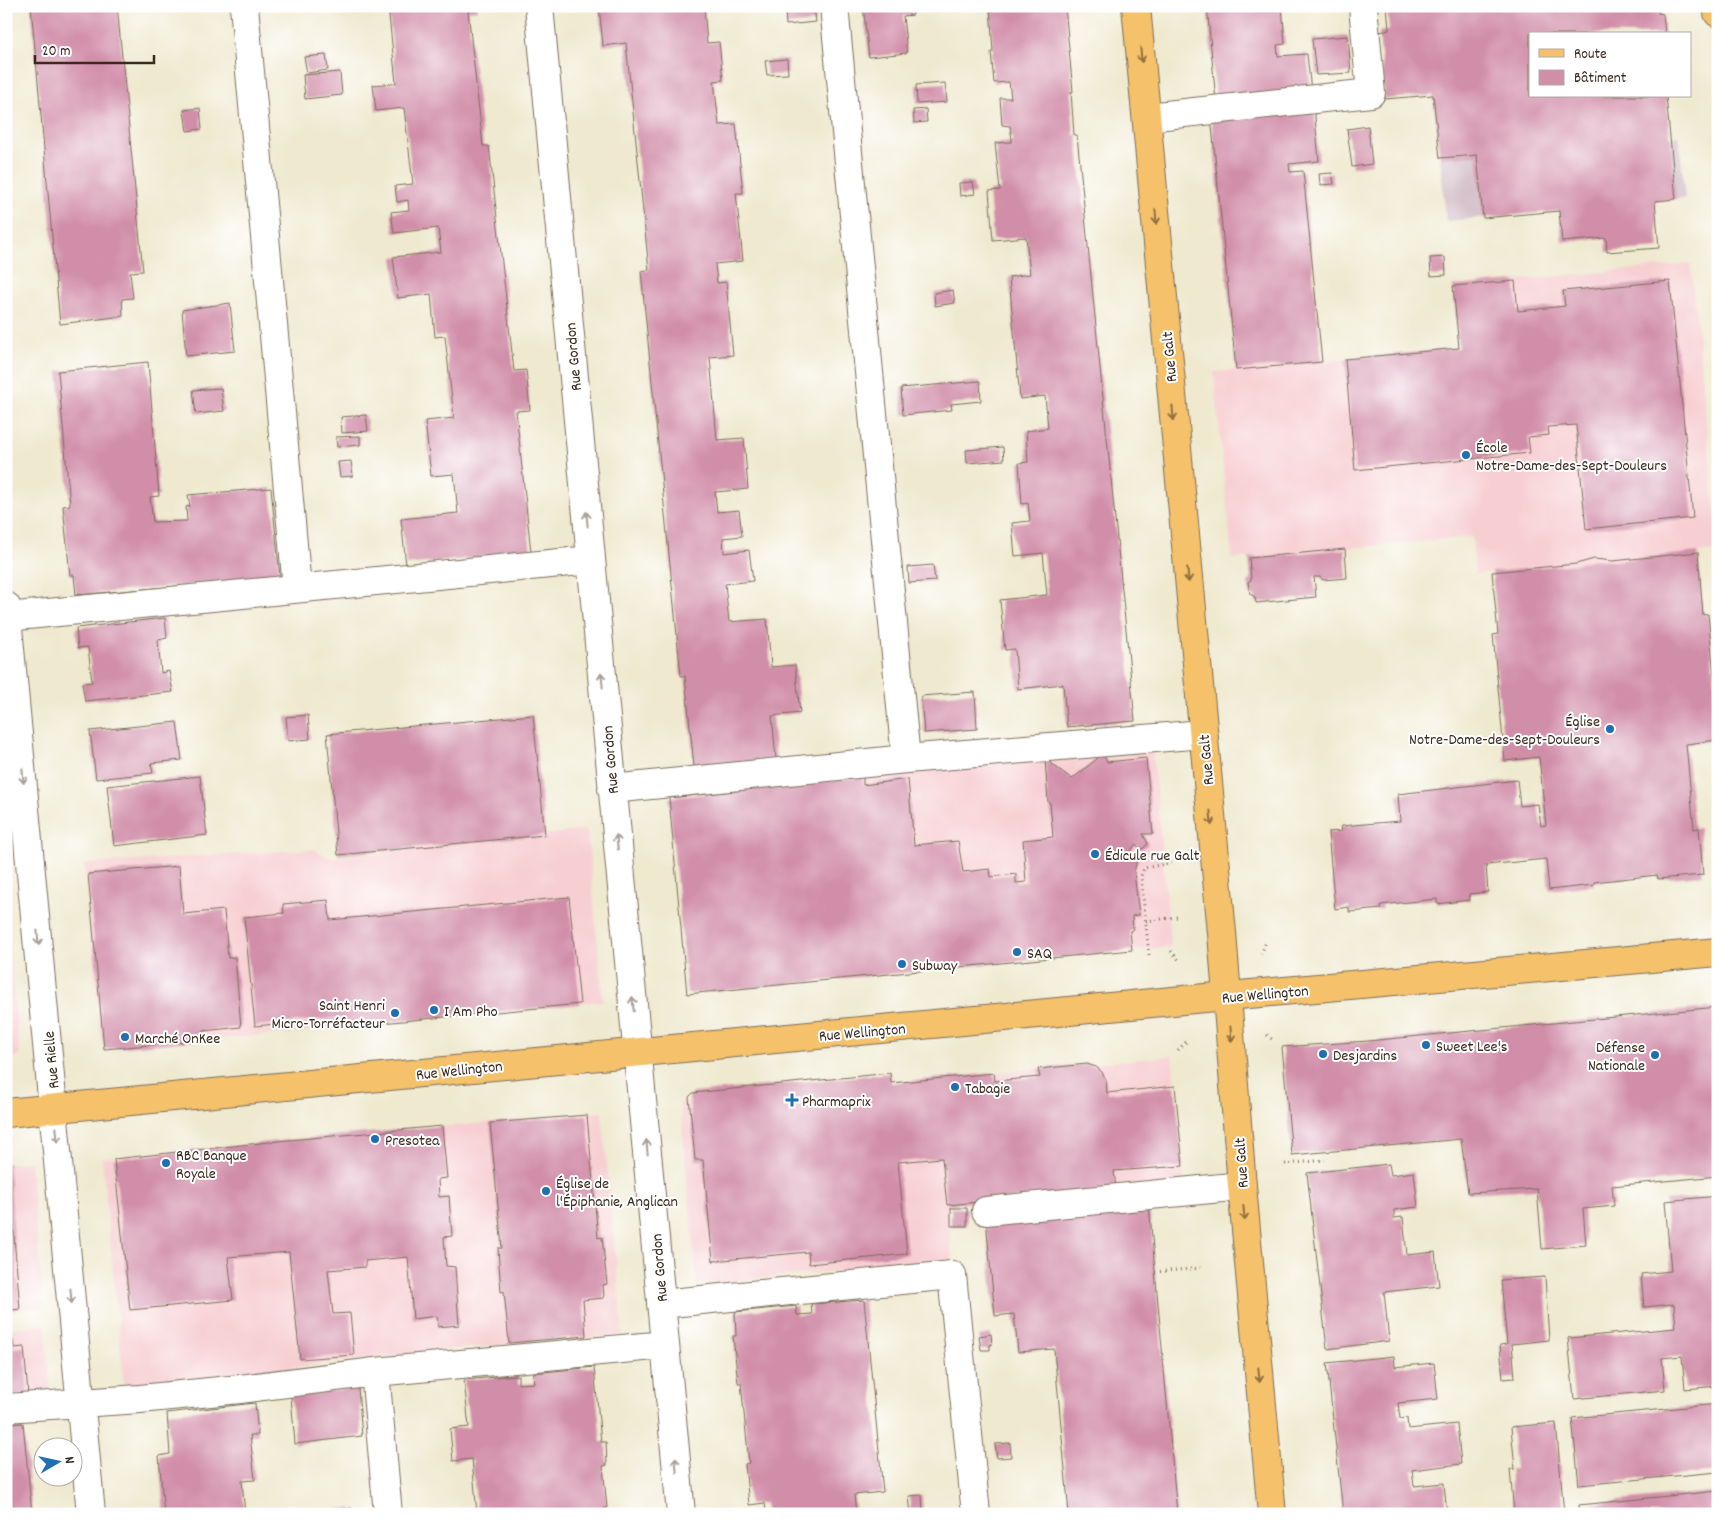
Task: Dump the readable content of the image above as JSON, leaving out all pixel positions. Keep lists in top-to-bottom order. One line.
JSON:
{"streets":{"main road":["Rue Galt","Rue Wellington"],"street":["Rue Gordon","Rue Rielle"]},"crossings":[["Rue Gordon","Rue Wellington"],["Rue Galt","Rue Wellington"],["Rue Wellington","Rue Rielle"]],"one_way":["Rue Gordon","Rue Galt","Rue Rielle"],"places":{"other":["École Notre-Dame-des-Sept-Douleurs","Église Notre-Dame-des-Sept-Douleurs","Édicule rue Galt","SAQ","Subway","I Am Pho","Saint Henri Micro-Torréfacteur","Marché OnKee","Sweet Lee's","Desjardins","Défense Nationale","Tabagie","Presotea","RBC Banque Royale","Église de l'Épiphanie, Anglican"],"health":["Pharmaprix"]},"legend":["Route","Bâtiment"],"scale_bar":"20 m","north":"right"}
